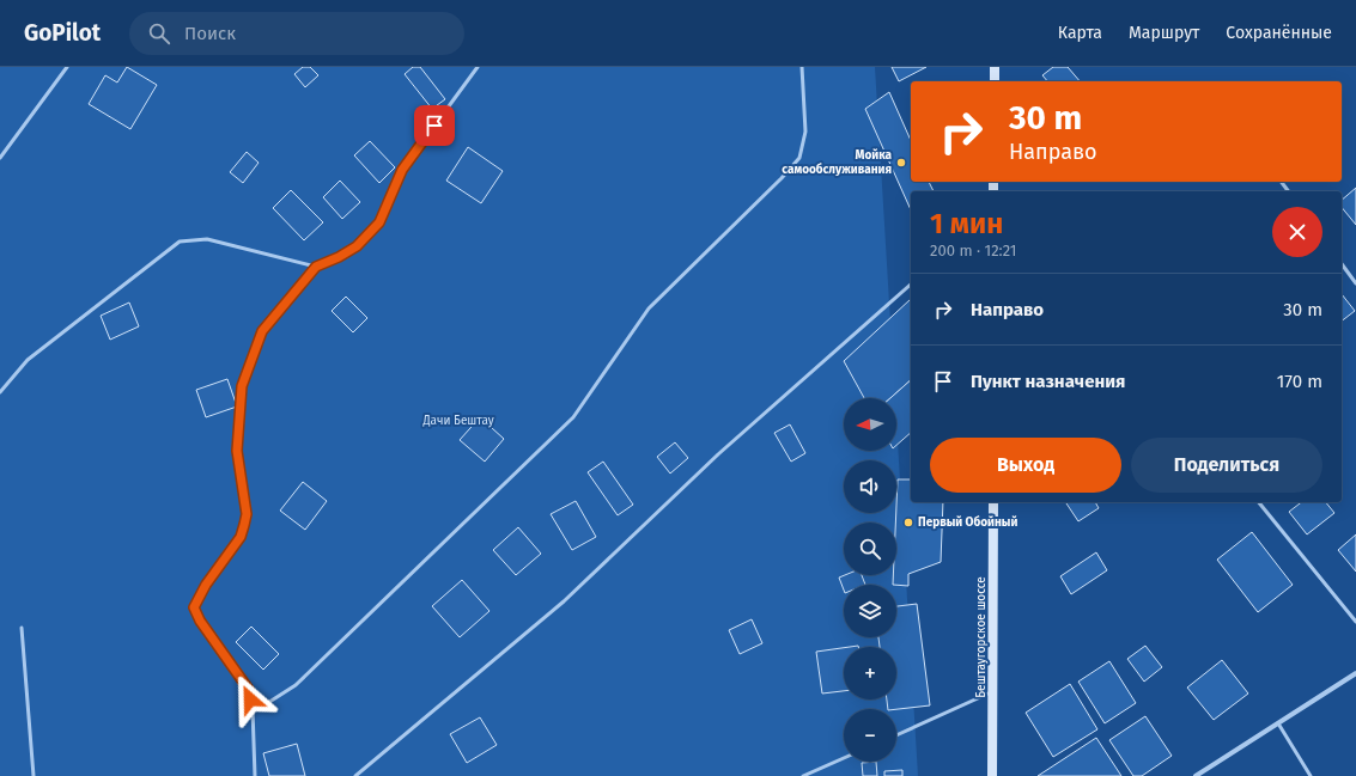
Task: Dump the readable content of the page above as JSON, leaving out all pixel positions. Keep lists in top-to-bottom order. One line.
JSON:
{"streets":{"main road":["Бештаугорское шоссе"]},"parks":["Дачи Бештау"],"places":["Мойка самообслуживания","Первый Обойный"],"north":"left","page":{"header":"GoPilot","search":"Поиск","nav":["Карта","Маршрут","Сохранённые"],"turn":["30 m","Направо"],"heading":["1 мин","200 m · 12:21"],"list":[{"name":"Направо","value":"30 m"},{"name":"Пункт назначения","value":"170 m"}],"map_buttons":["+","−"],"buttons":["Выход","Поделиться"]}}
